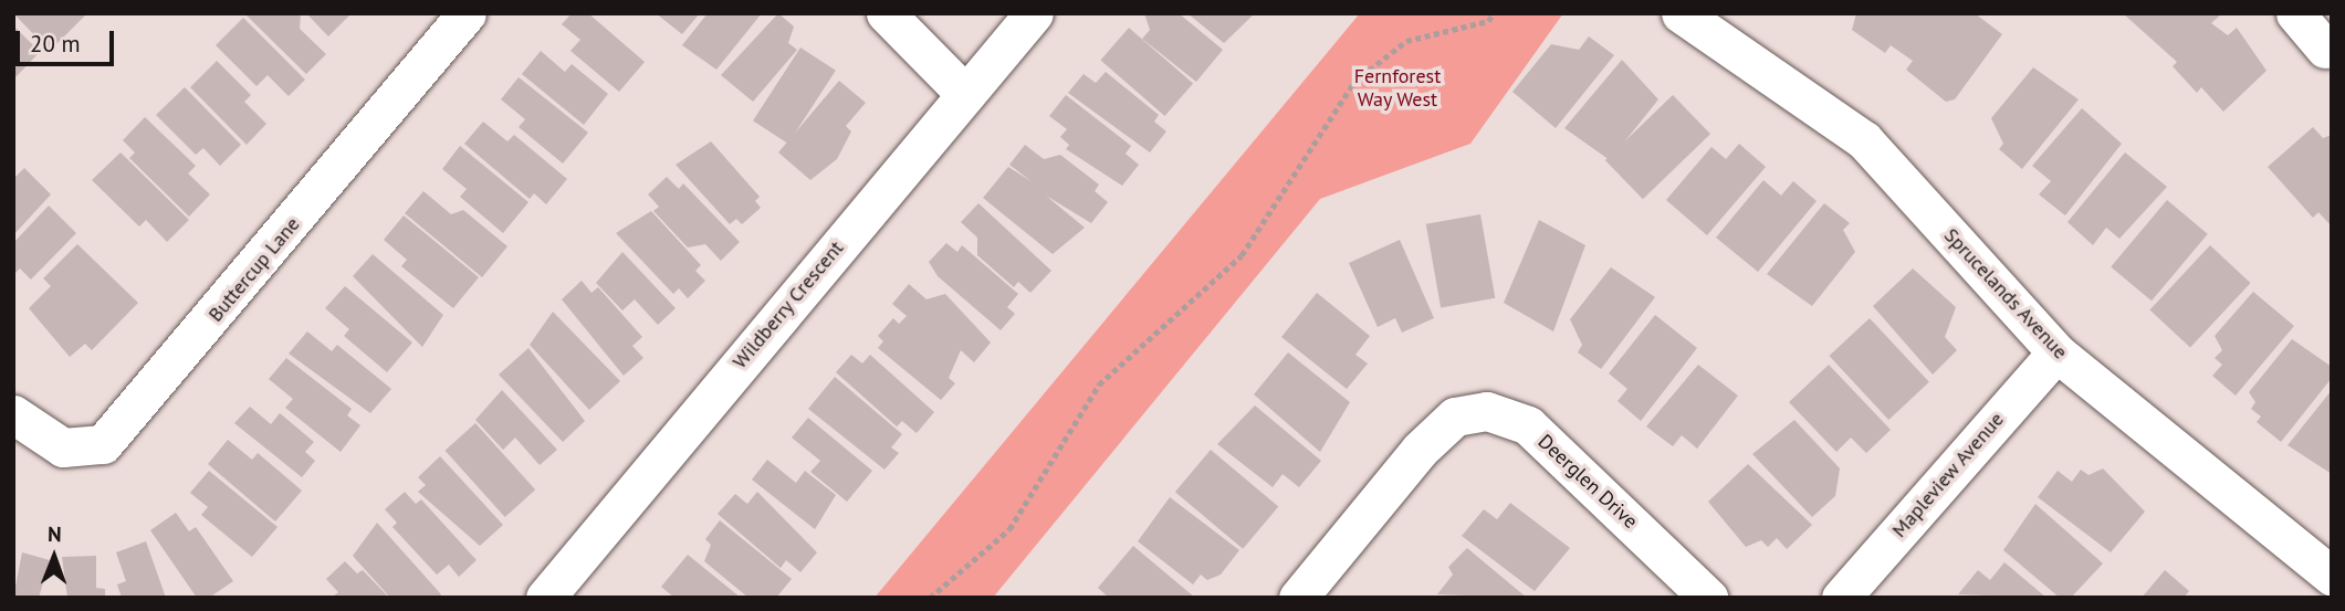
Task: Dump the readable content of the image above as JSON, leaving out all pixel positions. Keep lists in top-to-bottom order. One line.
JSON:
{"streets":{"street":["Buttercup Lane","Sprucelands Avenue","Wildberry Crescent","Mapleview Avenue","Deerglen Drive"]},"crossings":[["Sprucelands Avenue","Mapleview Avenue"]],"parks":["Fernforest Way West"],"scale_bar":"20 m","north":"top"}
